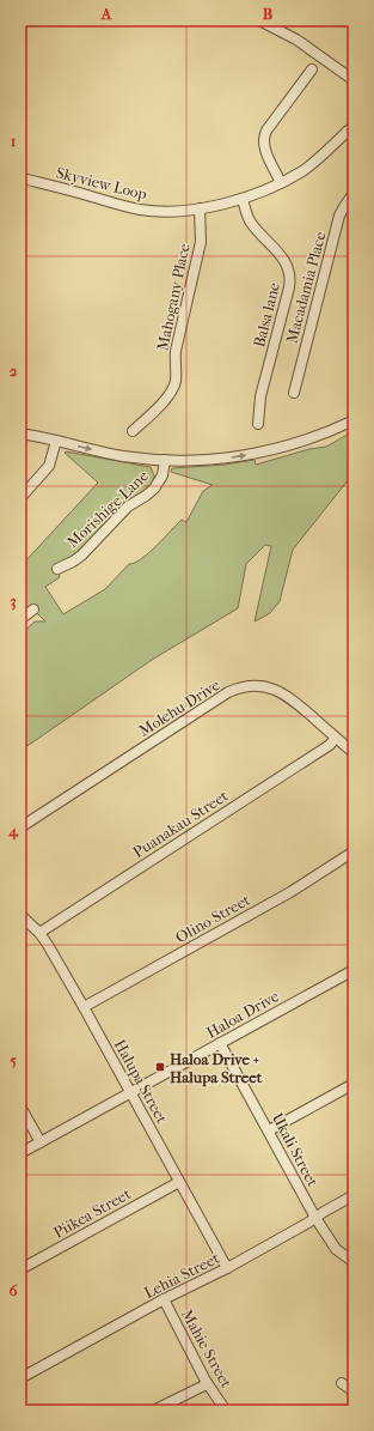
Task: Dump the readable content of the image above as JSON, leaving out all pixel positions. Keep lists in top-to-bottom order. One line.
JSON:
{"streets":{"street":["Skyview Loop","Macadamia Place","Mahogany Place","Balsa lane","Morishige Lane","Molehu Drive","Puanakau Street","Olino Street","Haloa Drive","Halupa Street","Ukali Street","Piikea Street","Lehia Street","Mahie Street"]},"crossings":[["Skyview Loop","Mahogany Place"],["Skyview Loop","Balsa lane"],["Molehu Drive","Puanakau Street"],["Puanakau Street","Halupa Street"],["Olino Street","Halupa Street"],["Haloa Drive","Halupa Street"],["Haloa Drive","Ukali Street"],["Halupa Street","Piikea Street"],["Halupa Street","Lehia Street"],["Ukali Street","Lehia Street"],["Lehia Street","Mahie Street"]],"places":{"transit":["Haloa Drive + Halupa Street"]},"grid":{"columns":["A","B"],"rows":["1","2","3","4","5","6"]}}
